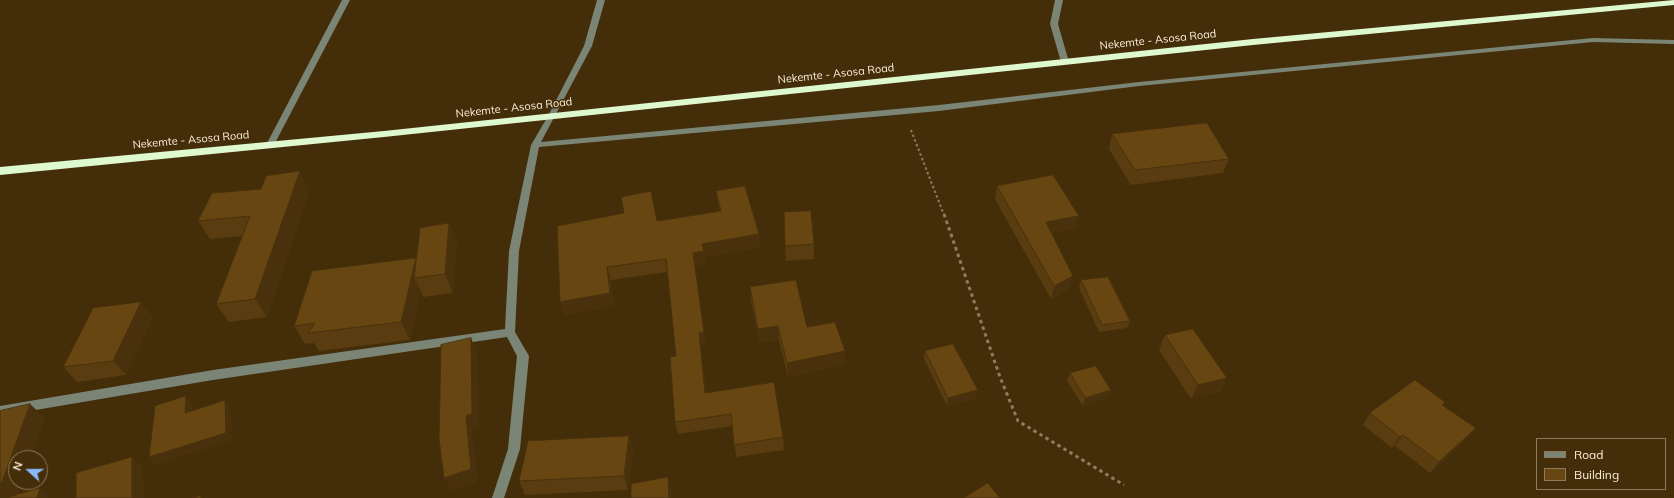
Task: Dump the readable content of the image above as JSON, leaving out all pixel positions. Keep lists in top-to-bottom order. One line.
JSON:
{"streets":{"highway":["Nekemte - Asosa Road"]},"legend":["Road","Building"],"north":"left"}
